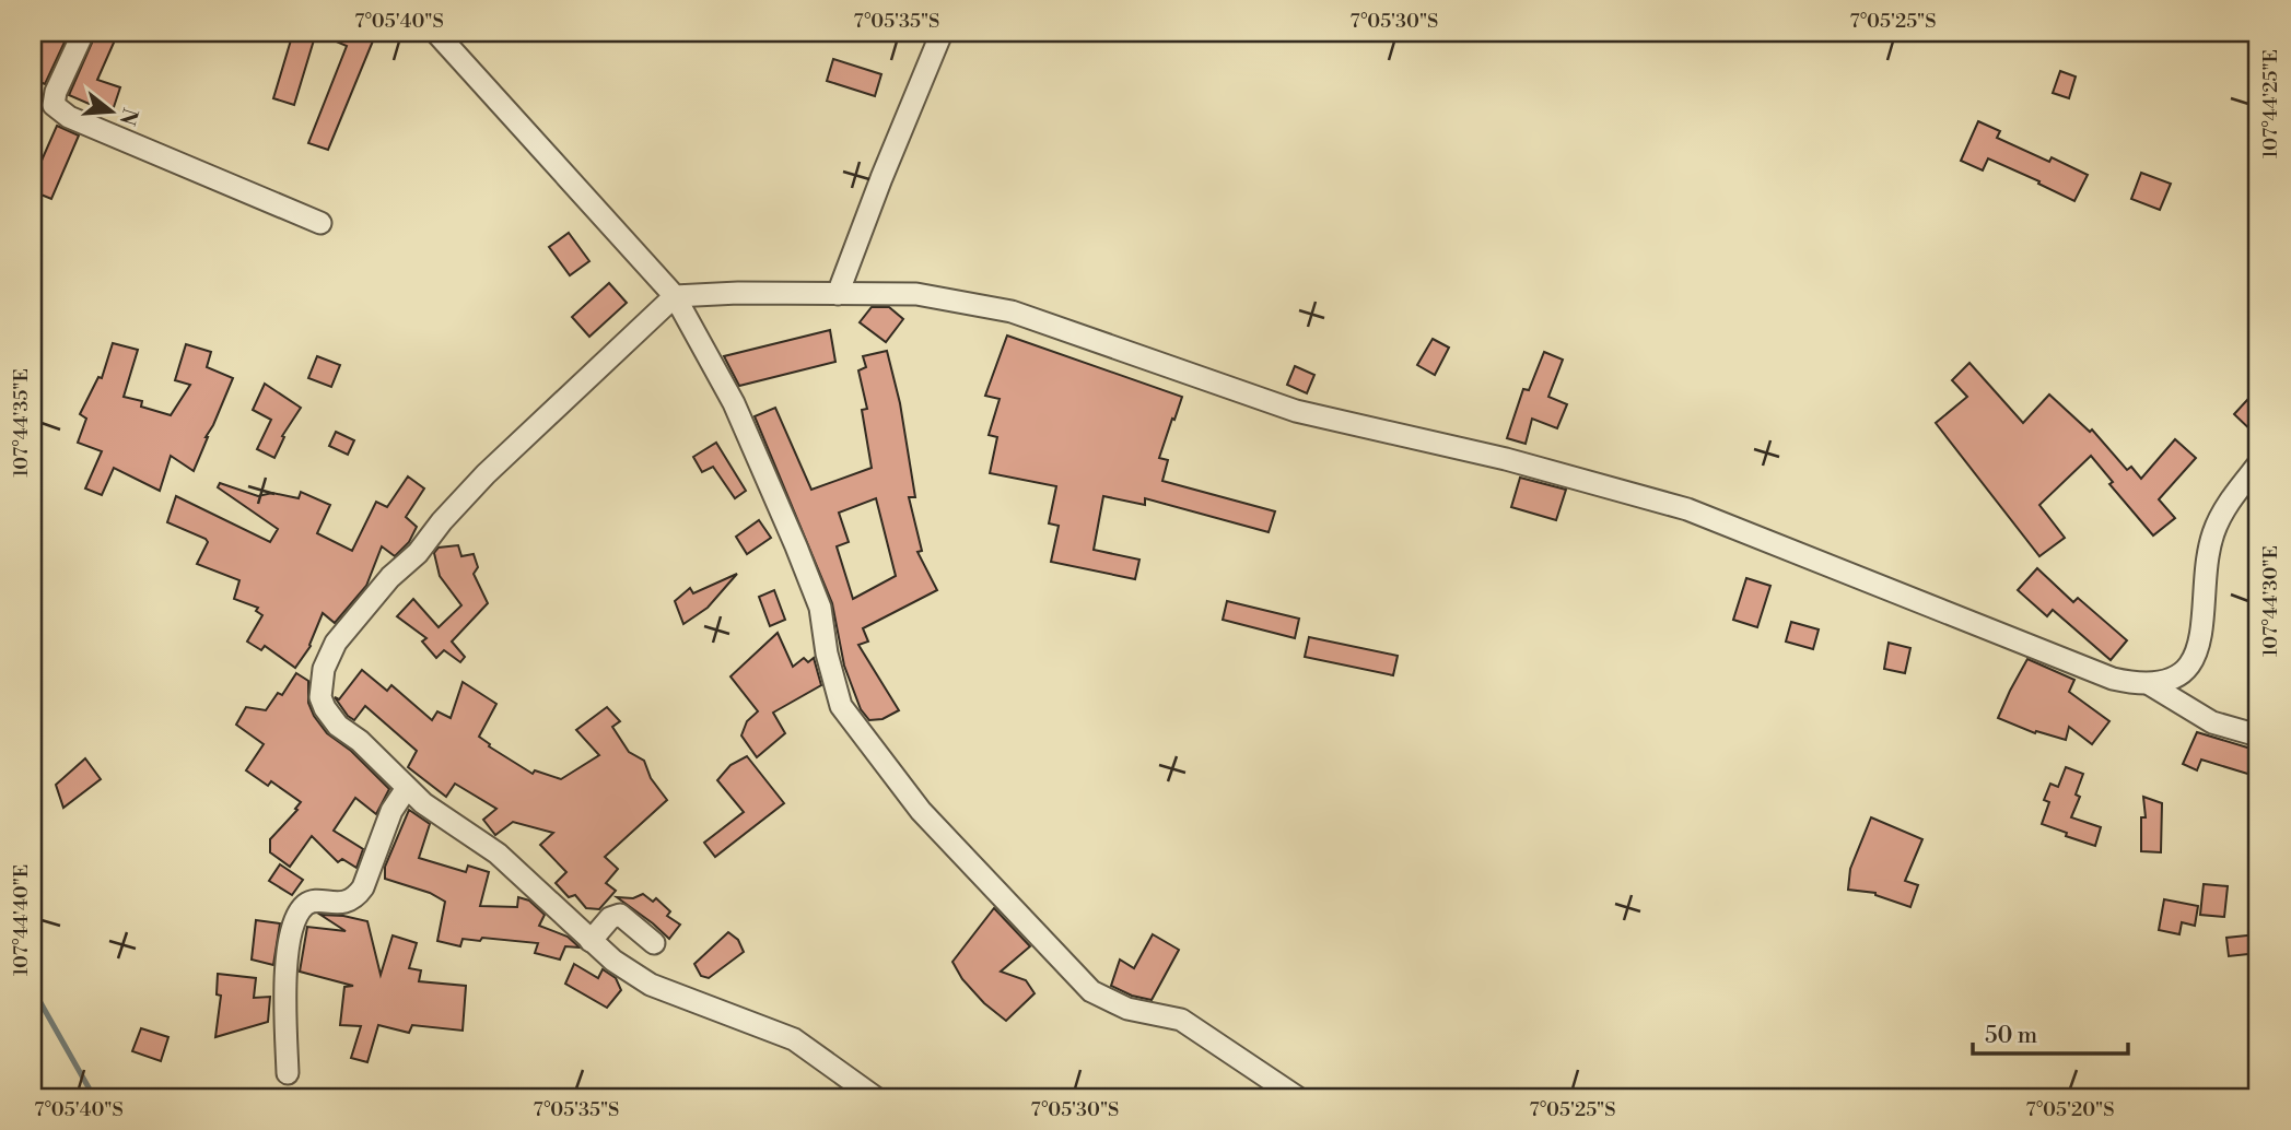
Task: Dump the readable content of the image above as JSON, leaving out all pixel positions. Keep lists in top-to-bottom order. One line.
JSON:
{"scale_bar":"50 m","north":"right","coordinates":["7°05'40\"S","7°05'35\"S","7°05'30\"S","7°05'25\"S","107°44'25\"E","107°44'35\"E","107°44'30\"E","107°44'40\"E","7°05'20\"S"]}
